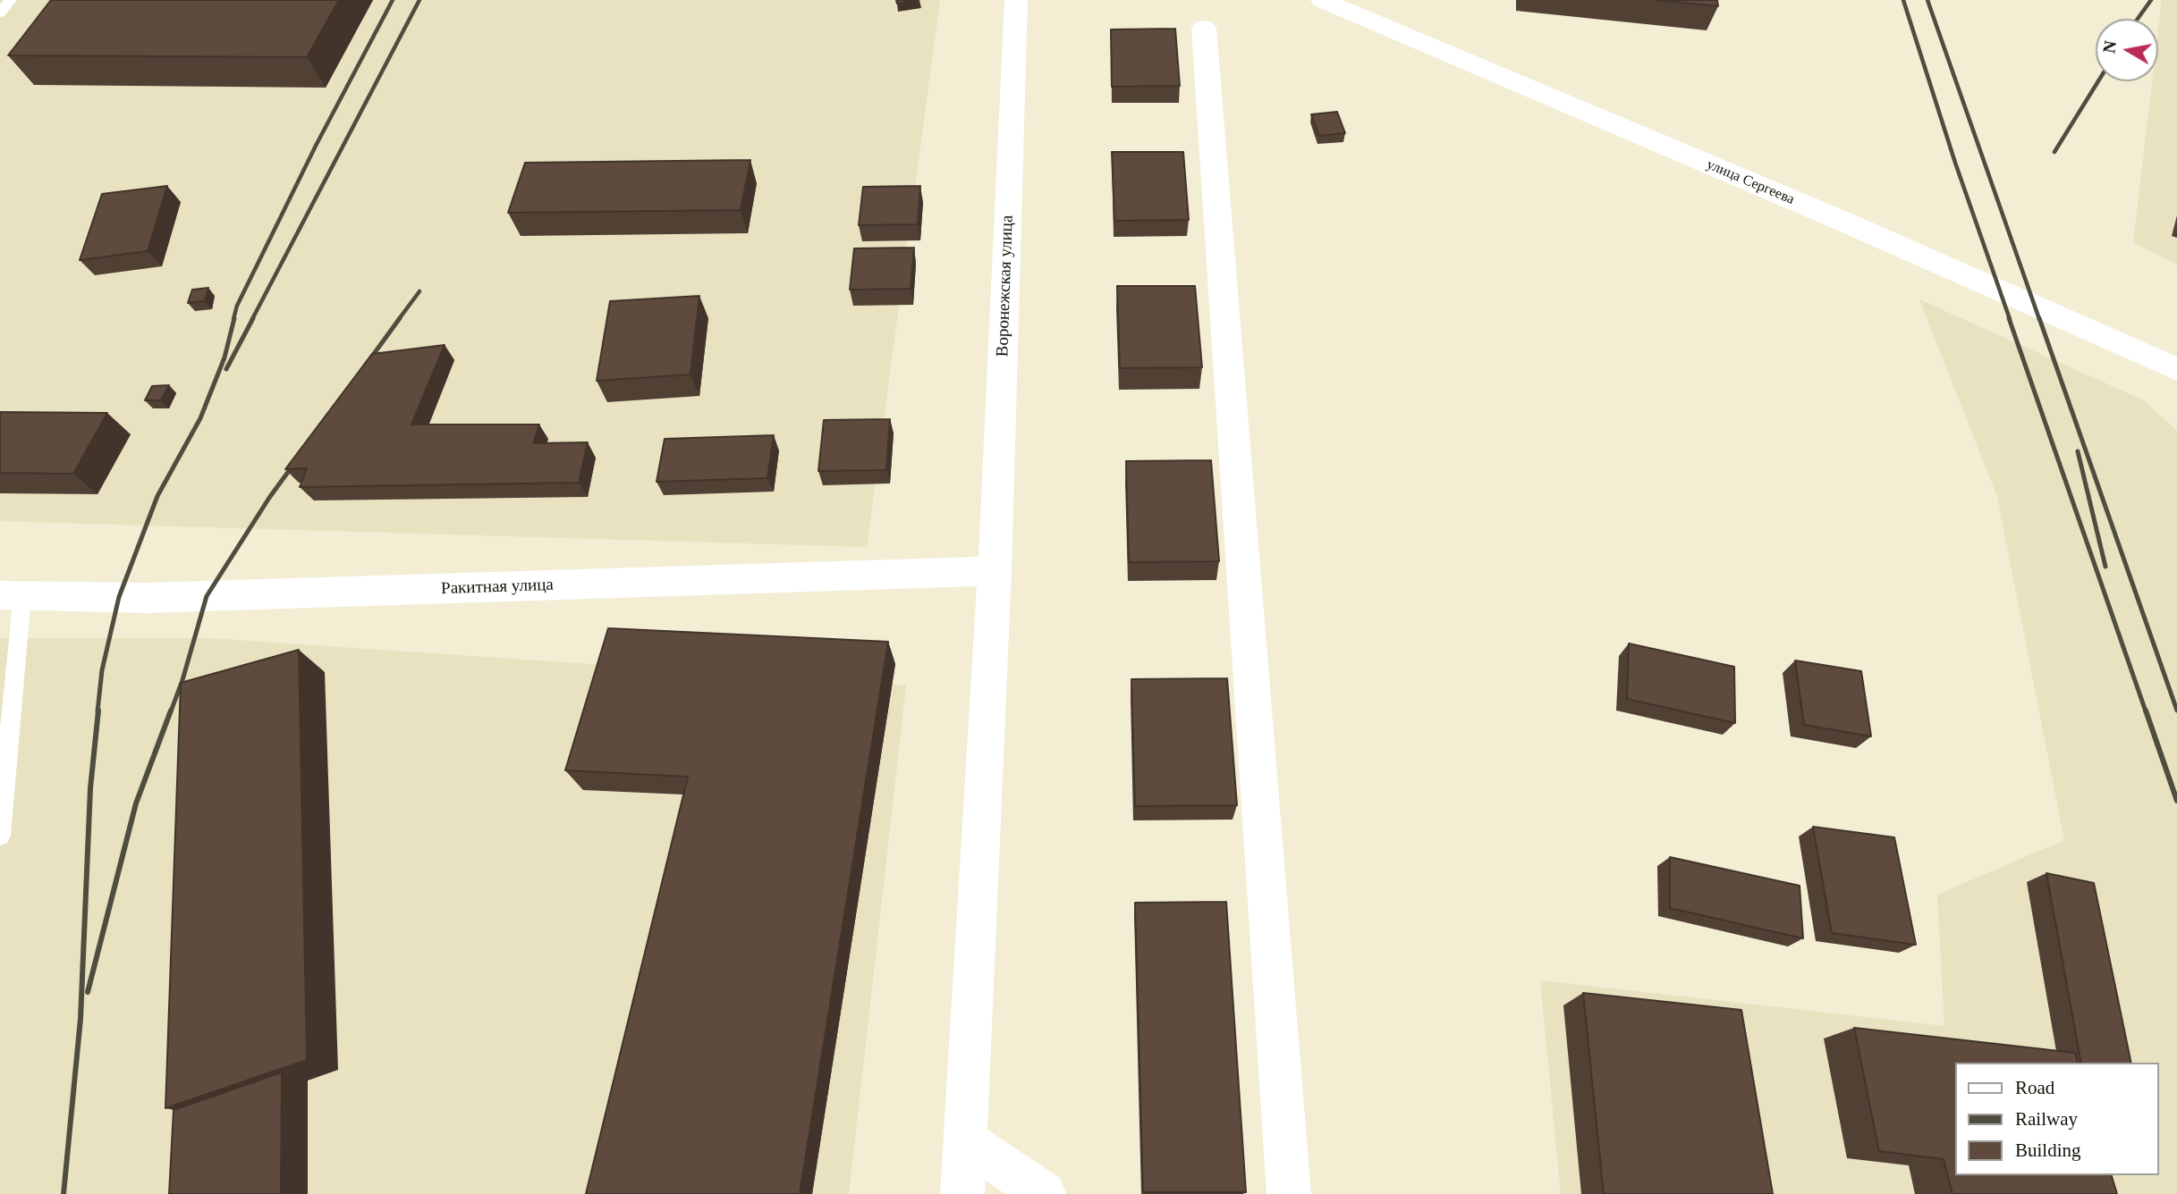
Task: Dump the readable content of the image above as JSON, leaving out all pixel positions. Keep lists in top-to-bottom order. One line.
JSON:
{"streets":{"street":["улица Сергеева","Воронежская улица","Ракитная улица"]},"crossings":[["Воронежская улица","Ракитная улица"]],"legend":["Road","Railway","Building"],"north":"left"}
